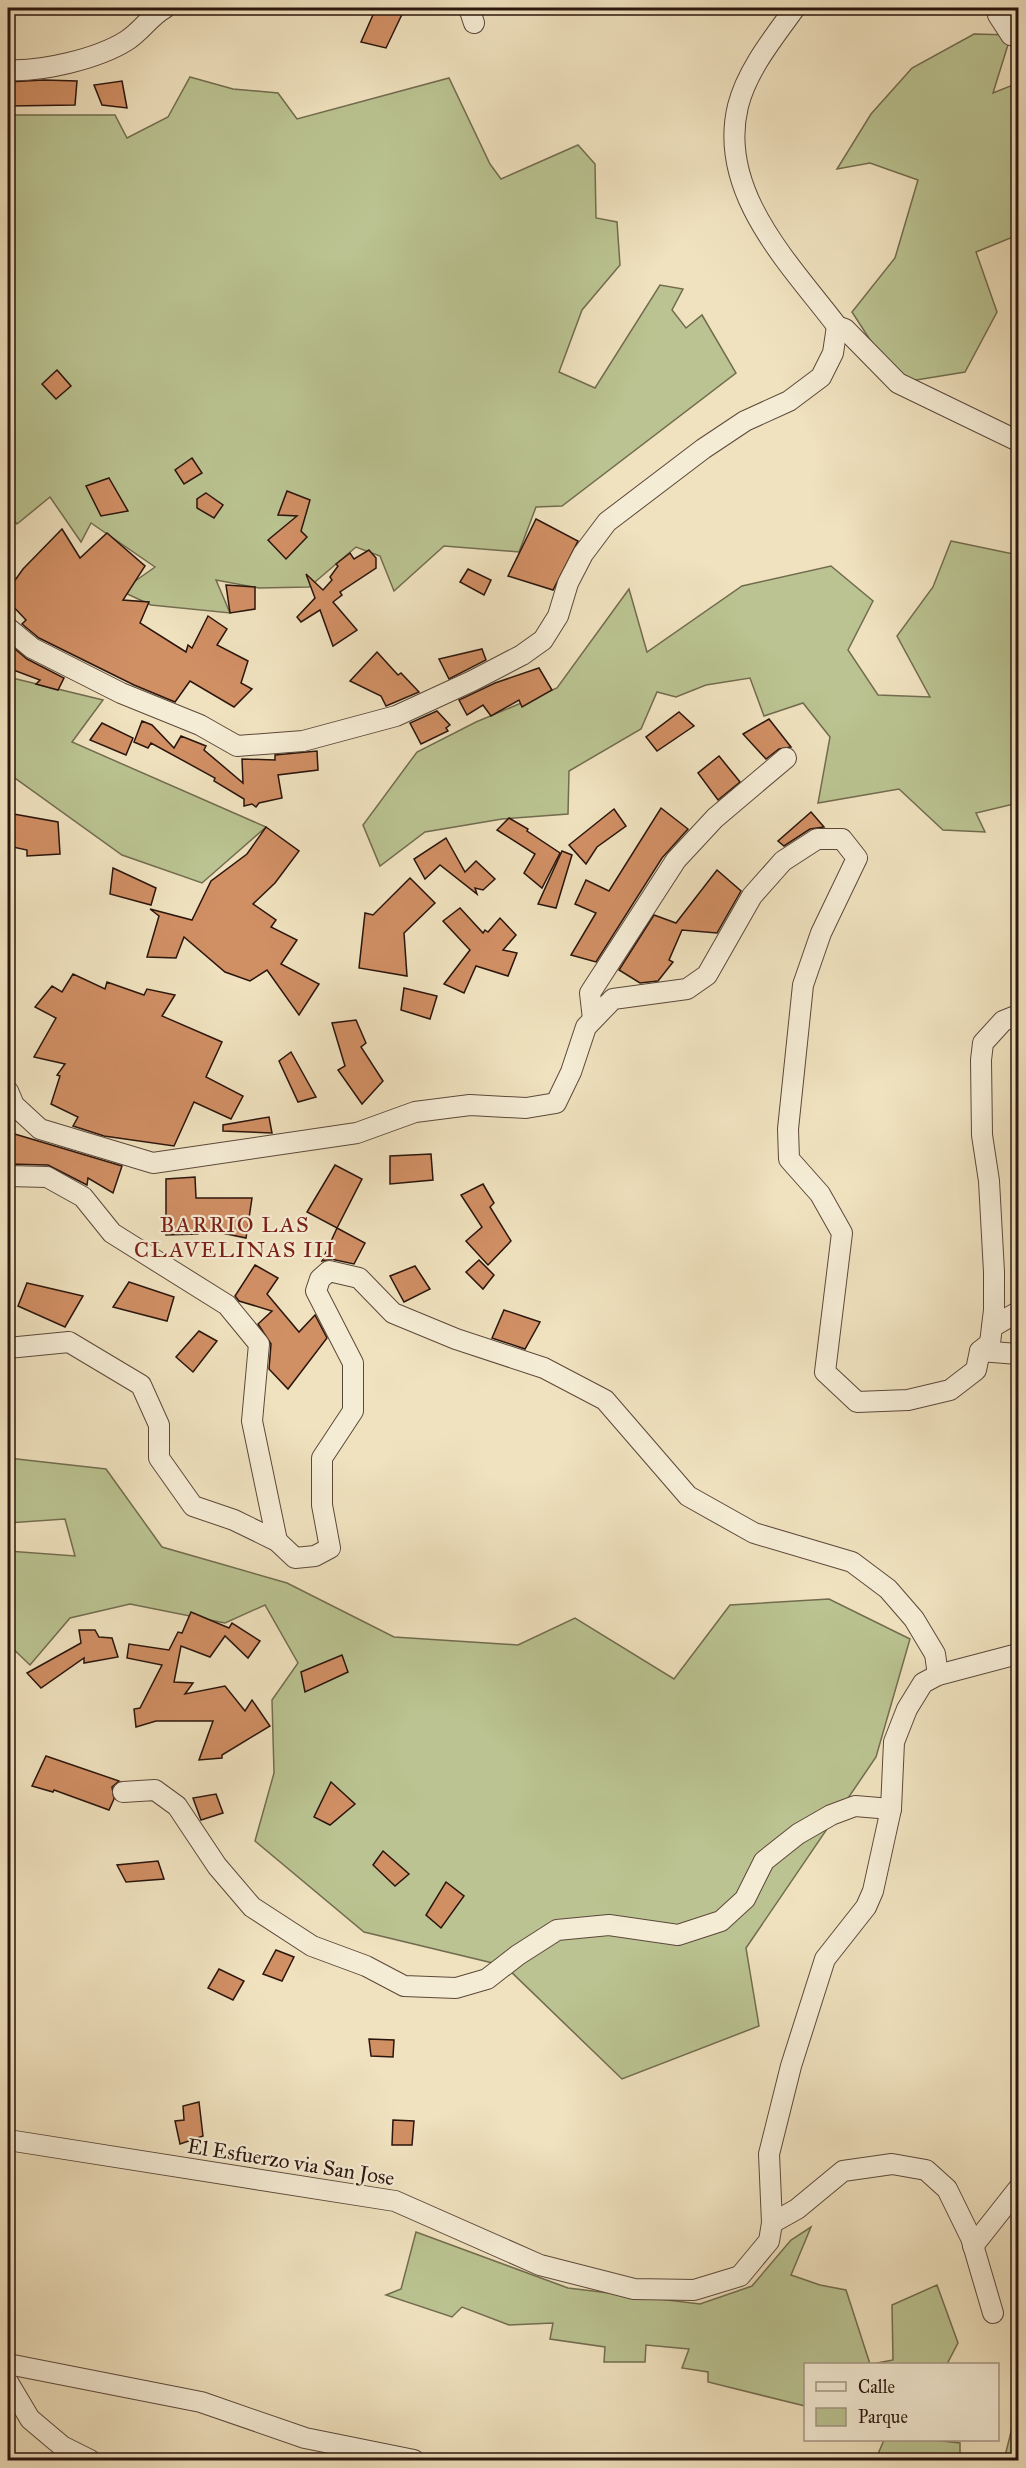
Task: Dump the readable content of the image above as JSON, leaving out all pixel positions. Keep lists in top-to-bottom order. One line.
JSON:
{"streets":{"street":["El Esfuerzo via San Jose"]},"districts":["BARRIO LAS CLAVELINAS III"],"legend":["Calle","Parque"]}
